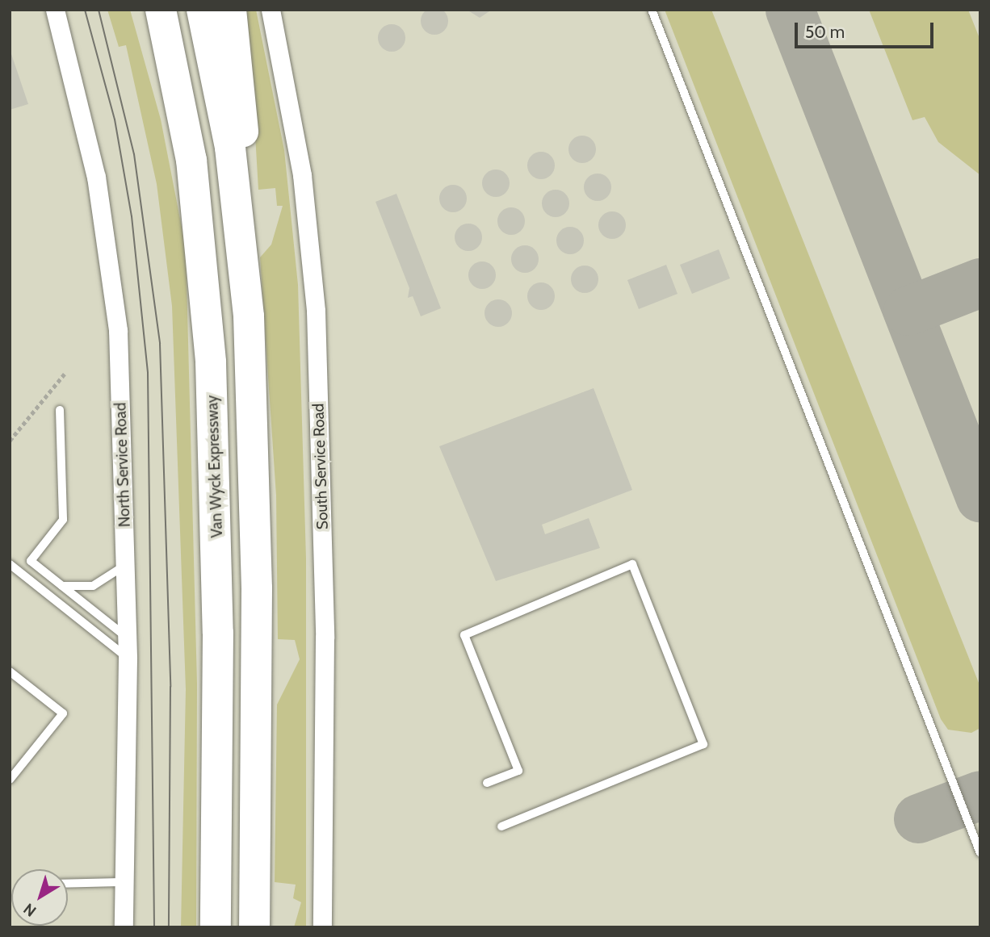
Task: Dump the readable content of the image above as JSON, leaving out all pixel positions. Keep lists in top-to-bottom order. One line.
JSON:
{"streets":{"highway":["Van Wyck Expressway"],"street":["North Service Road","South Service Road"]},"scale_bar":"50 m","north":"bottom left"}
